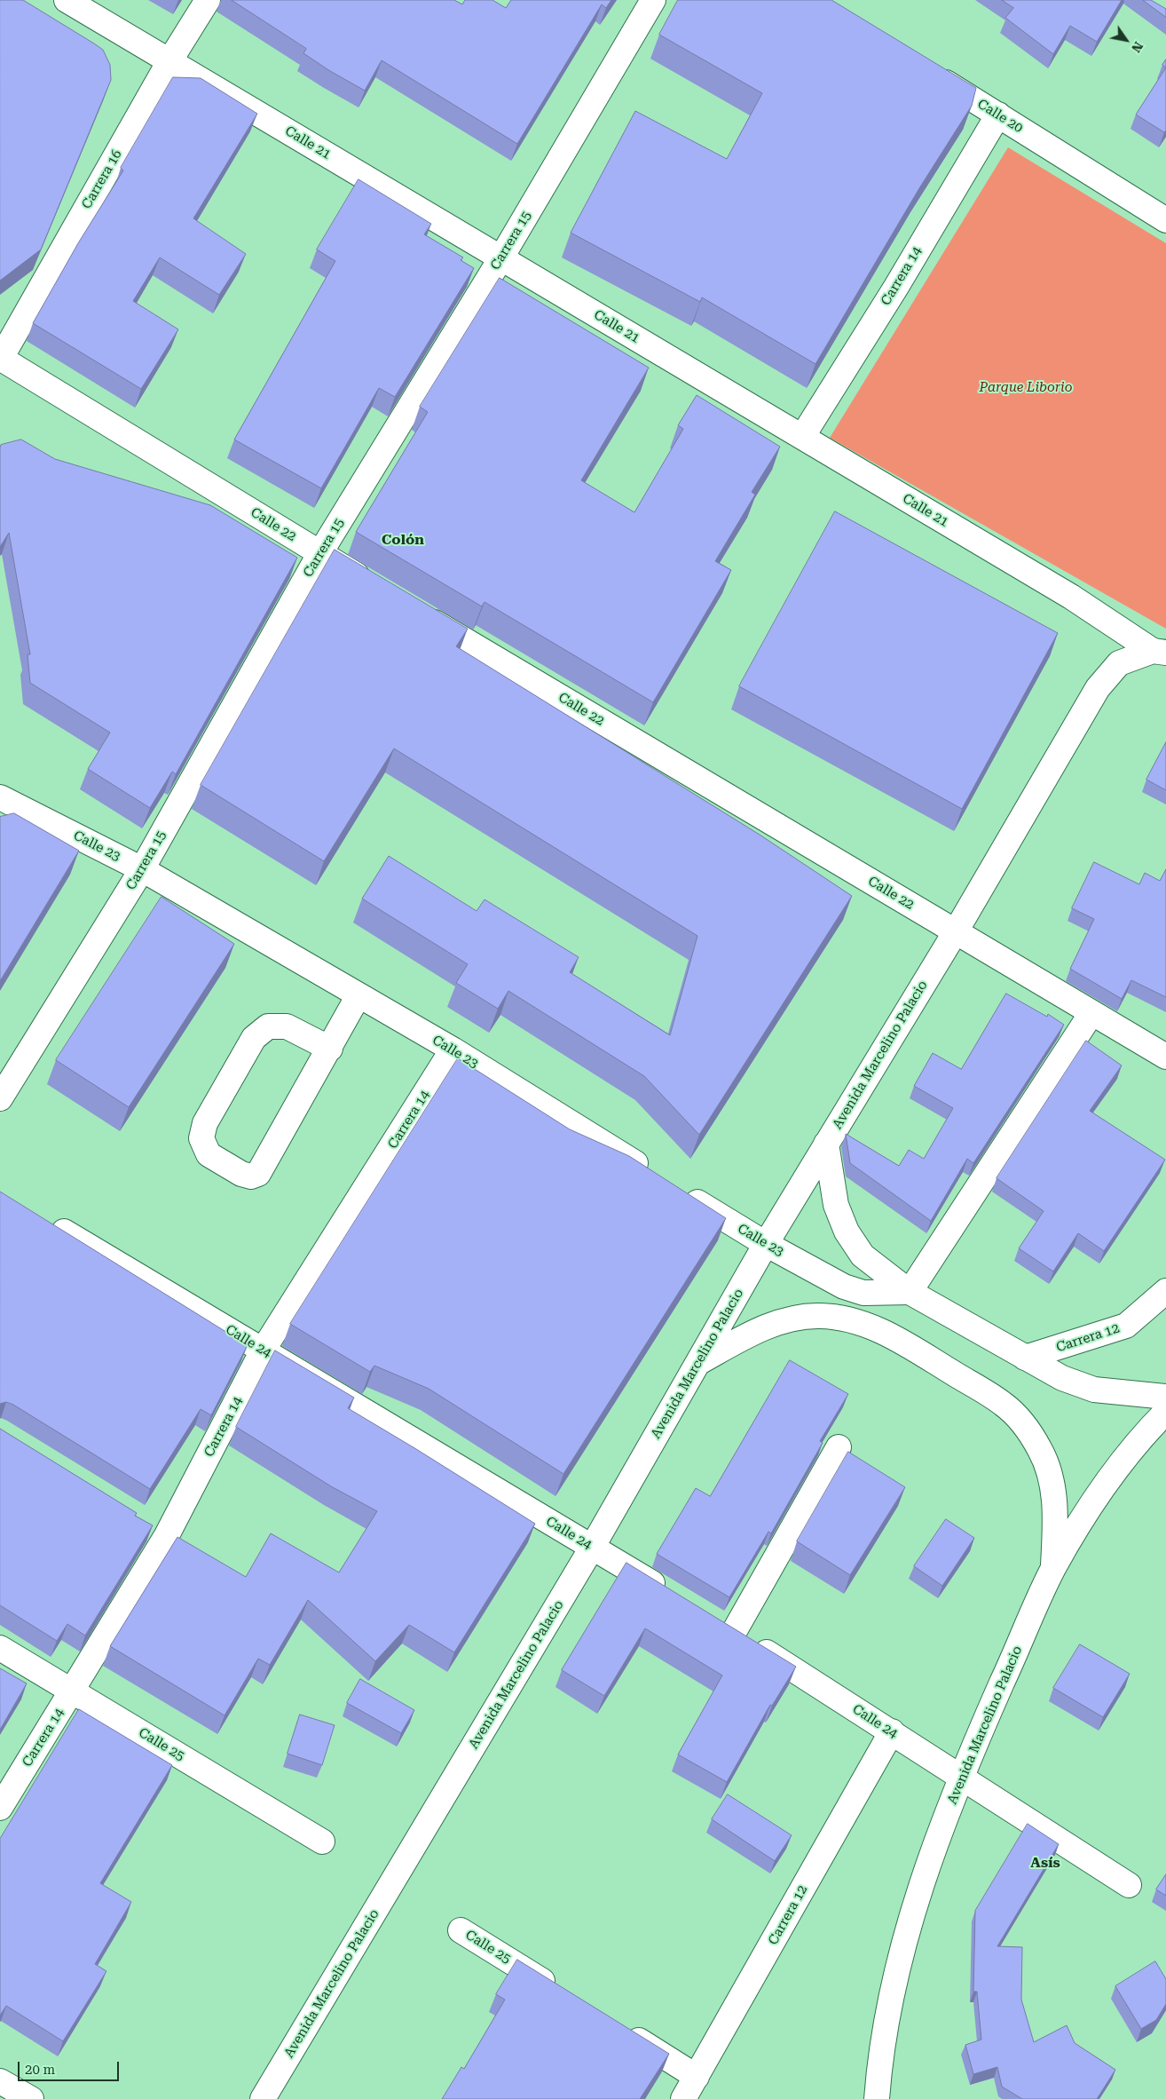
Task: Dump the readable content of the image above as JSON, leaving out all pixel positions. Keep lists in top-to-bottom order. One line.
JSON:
{"streets":{"street":["Calle 20","Calle 21","Carrera 16","Carrera 15","Carrera 14","Calle 22","Calle 23","Avenida Marcelino Palacio","Carrera 12","Calle 24","Calle 25"]},"crossings":[["Calle 20","Carrera 14"],["Calle 21","Carrera 16"],["Calle 21","Carrera 15"],["Calle 21","Carrera 14"],["Calle 21","Avenida Marcelino Palacio"],["Carrera 16","Calle 22"],["Carrera 15","Calle 22"],["Carrera 15","Calle 23"],["Carrera 14","Calle 23"],["Carrera 14","Calle 24"],["Carrera 14","Calle 25"],["Calle 22","Avenida Marcelino Palacio"],["Calle 23","Avenida Marcelino Palacio"],["Avenida Marcelino Palacio","Calle 24"],["Carrera 12","Calle 24"]],"districts":["Colón","Asís"],"parks":["Parque Liborio"],"scale_bar":"20 m","north":"bottom right"}
